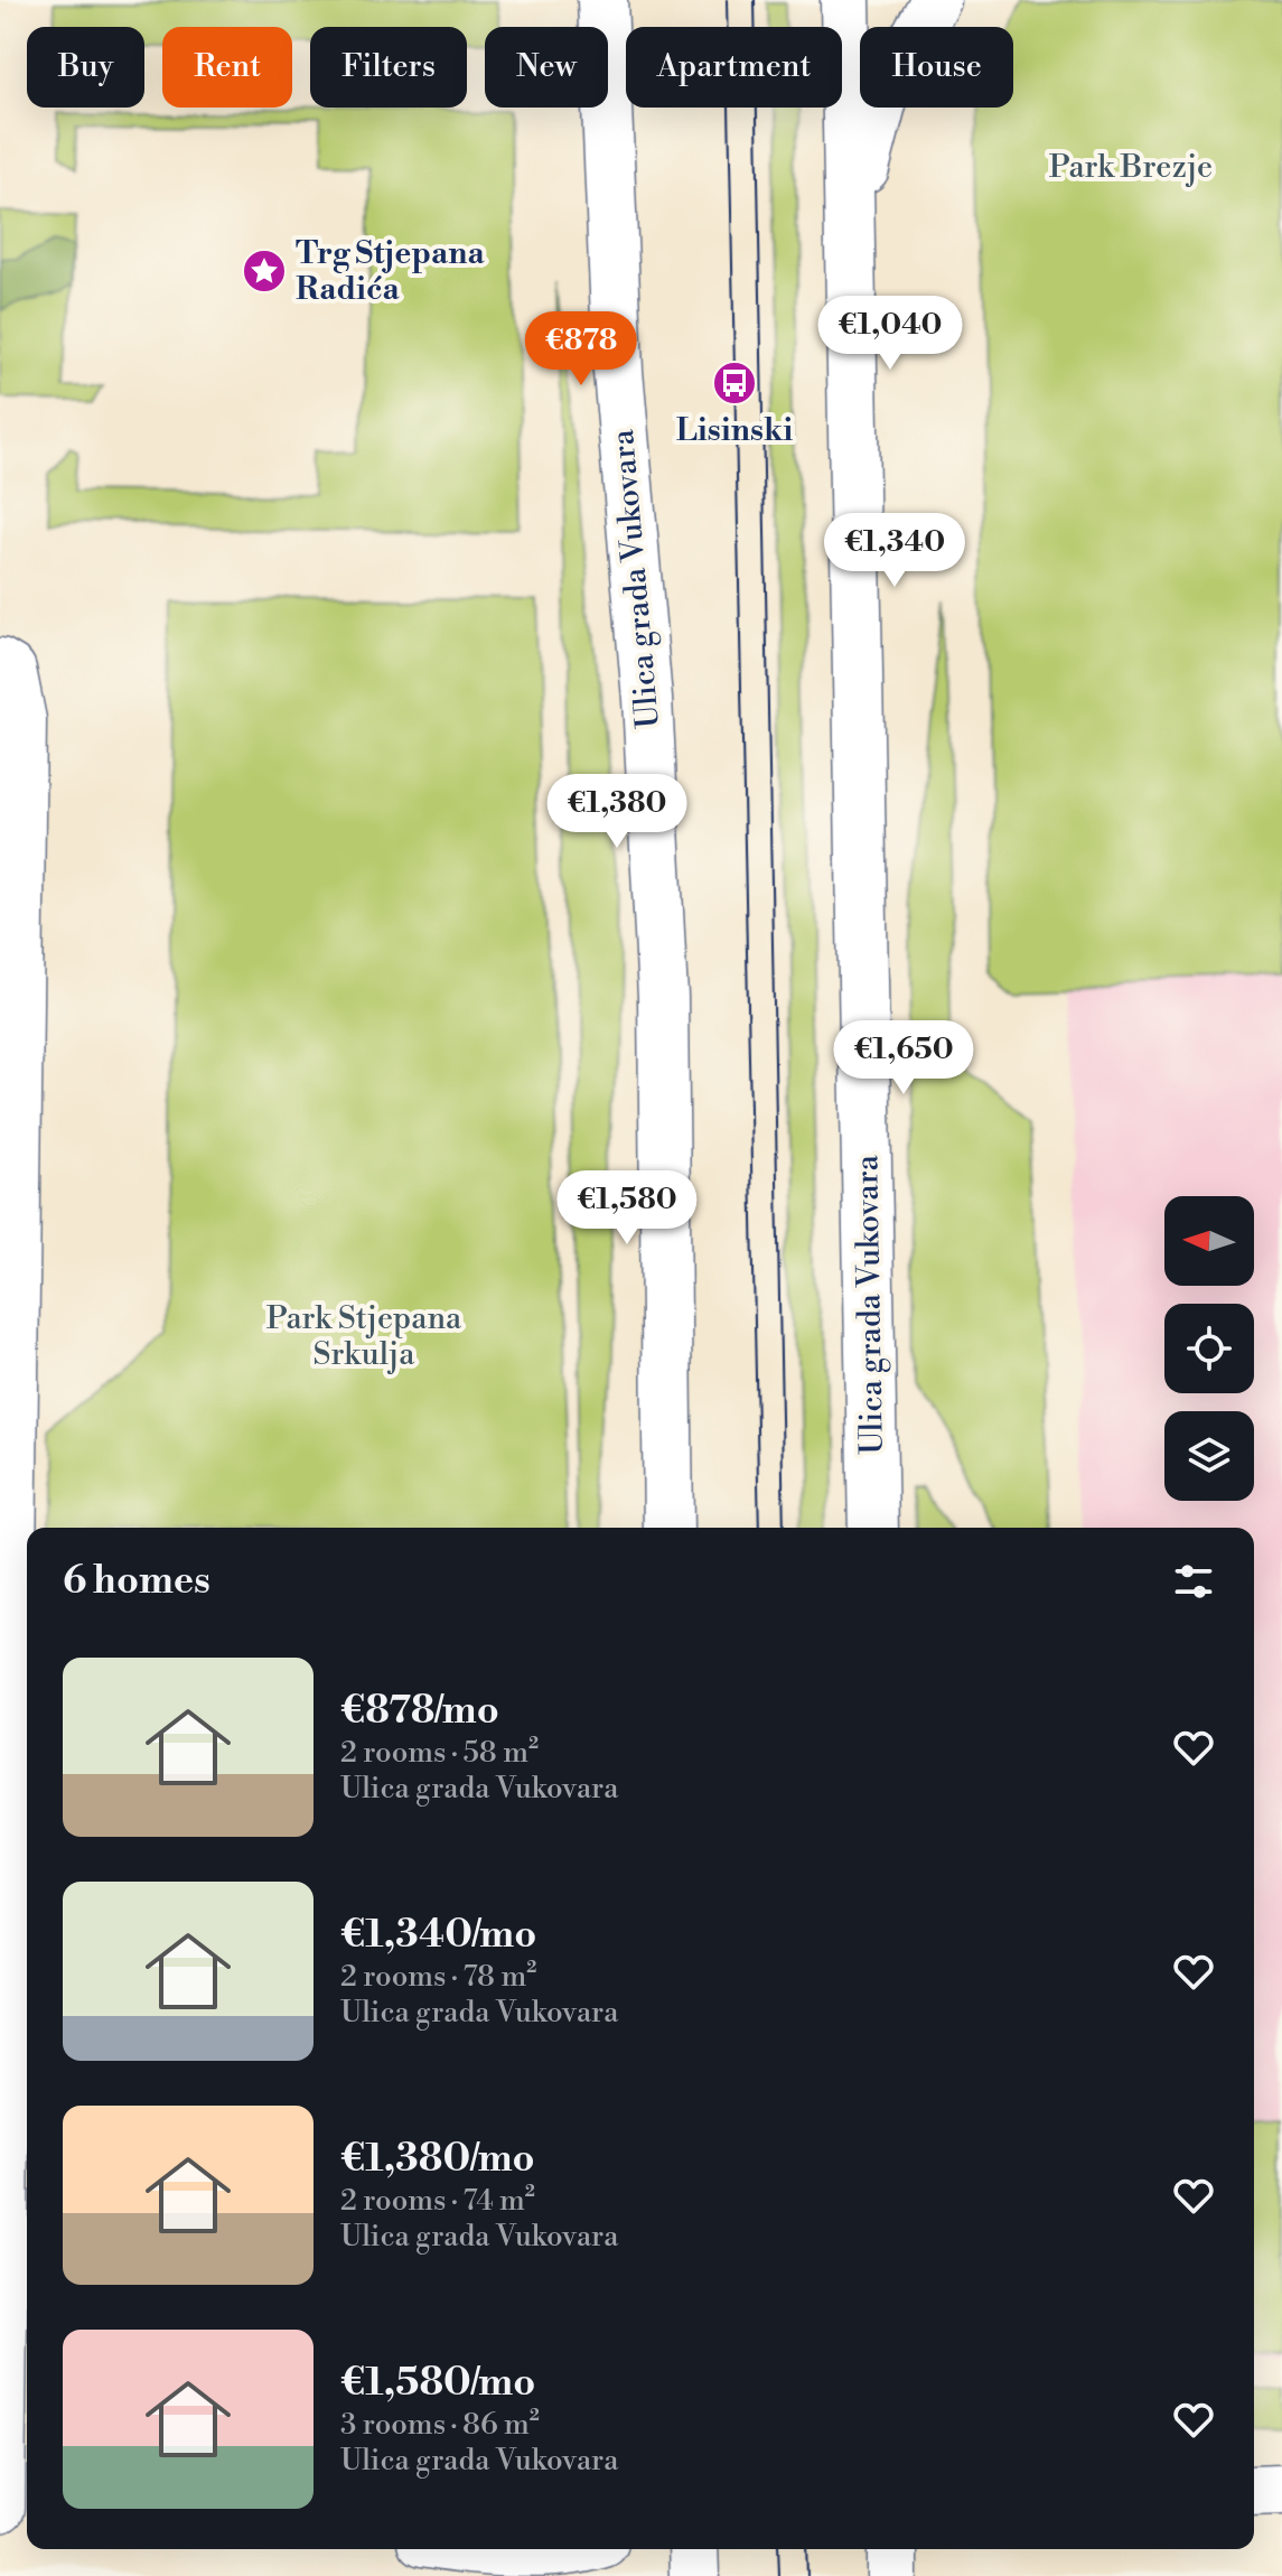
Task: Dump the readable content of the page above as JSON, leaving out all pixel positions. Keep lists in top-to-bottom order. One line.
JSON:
{"streets":{"main road":["Ulica grada Vukovara"]},"parks":["Park Brezje","Park Stjepana Srkulja"],"places":{"place":["Trg Stjepana Radića"],"bus stop":["Lisinski"]},"north":"left","page":{"chip":["Buy","Rent","Filters","New","Apartment","House"],"price":["€1,040","€878","€1,340","€1,380","€1,650","€1,580"],"heading":"6 homes","list":[{"name":"€878/mo","note":"2 rooms · 58 m² · Ulica grada Vukovara"},{"name":"€1,340/mo","note":"2 rooms · 78 m² · Ulica grada Vukovara"},{"name":"€1,380/mo","note":"2 rooms · 74 m² · Ulica grada Vukovara"},{"name":"€1,580/mo","note":"3 rooms · 86 m² · Ulica grada Vukovara"}]}}
